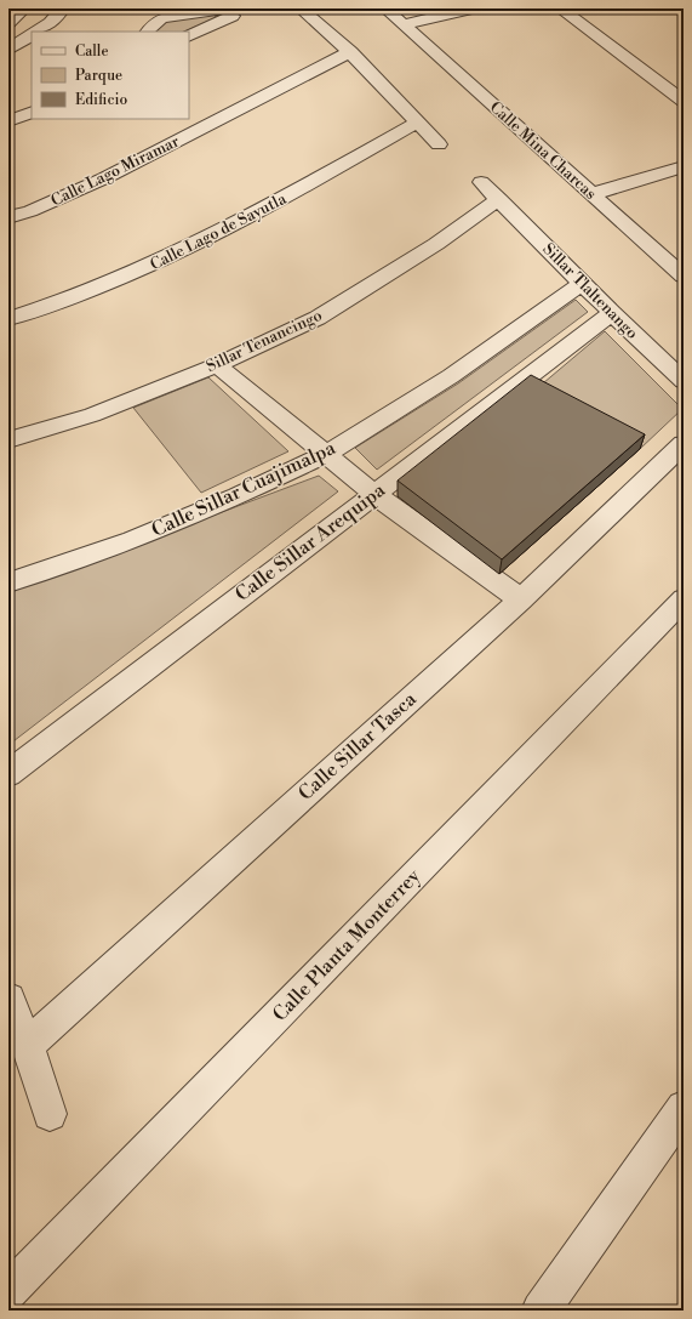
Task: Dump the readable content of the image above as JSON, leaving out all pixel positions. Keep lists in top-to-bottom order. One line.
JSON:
{"streets":{"street":["Calle Mina Charcas","Calle Lago Miramar","Calle Lago de Sayutla","Sillar Tlaltenango","Sillar Tenancingo","Calle Sillar Cuajimalpa","Calle Sillar Arequipa","Calle Sillar Tasca","Calle Planta Monterrey"]},"crossings":[["Sillar Tlaltenango","Sillar Tenancingo"],["Sillar Tlaltenango","Calle Sillar Cuajimalpa"],["Sillar Tlaltenango","Calle Sillar Arequipa"]],"legend":["Calle","Parque","Edificio"]}
